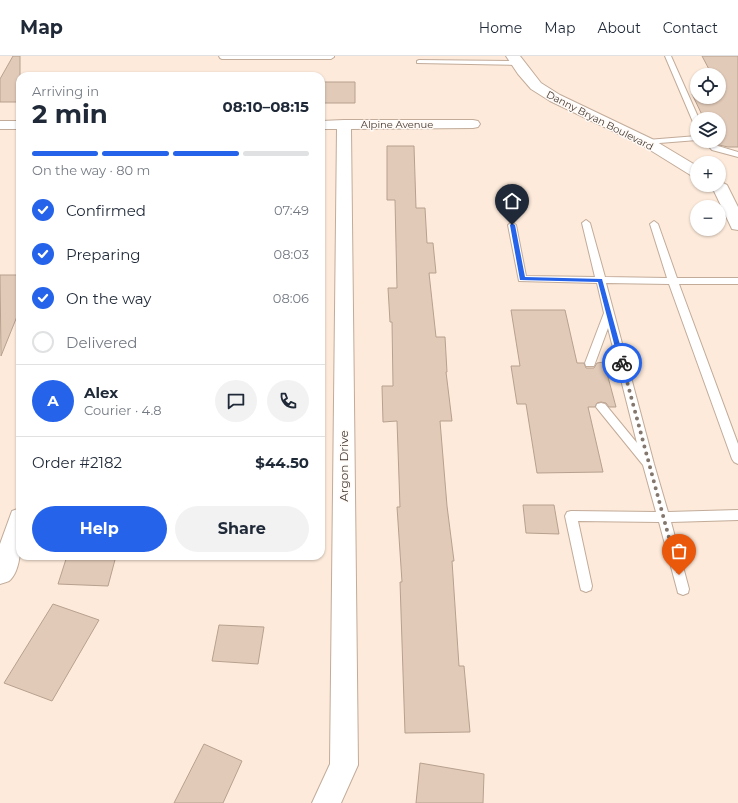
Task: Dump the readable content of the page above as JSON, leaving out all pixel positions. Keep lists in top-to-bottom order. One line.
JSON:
{"streets":{"street":["Danny Bryan Boulevard","Alpine Avenue","Argon Drive"]},"crossings":[["Alpine Avenue","Argon Drive"]],"page":{"header":"Map","nav":["Home","Map","About","Contact"],"map_buttons":["+","−"],"heading":["2 min","Arriving in","08:10–08:15"],"panel":["Alex","Courier · 4.8","Order #2182","$44.50"],"bar":"On the way · 80 m","list":[["Confirmed","07:49"],["Preparing","08:03"],["On the way","08:06"],"Delivered"],"round":"A","buttons":["Help","Share"]}}
